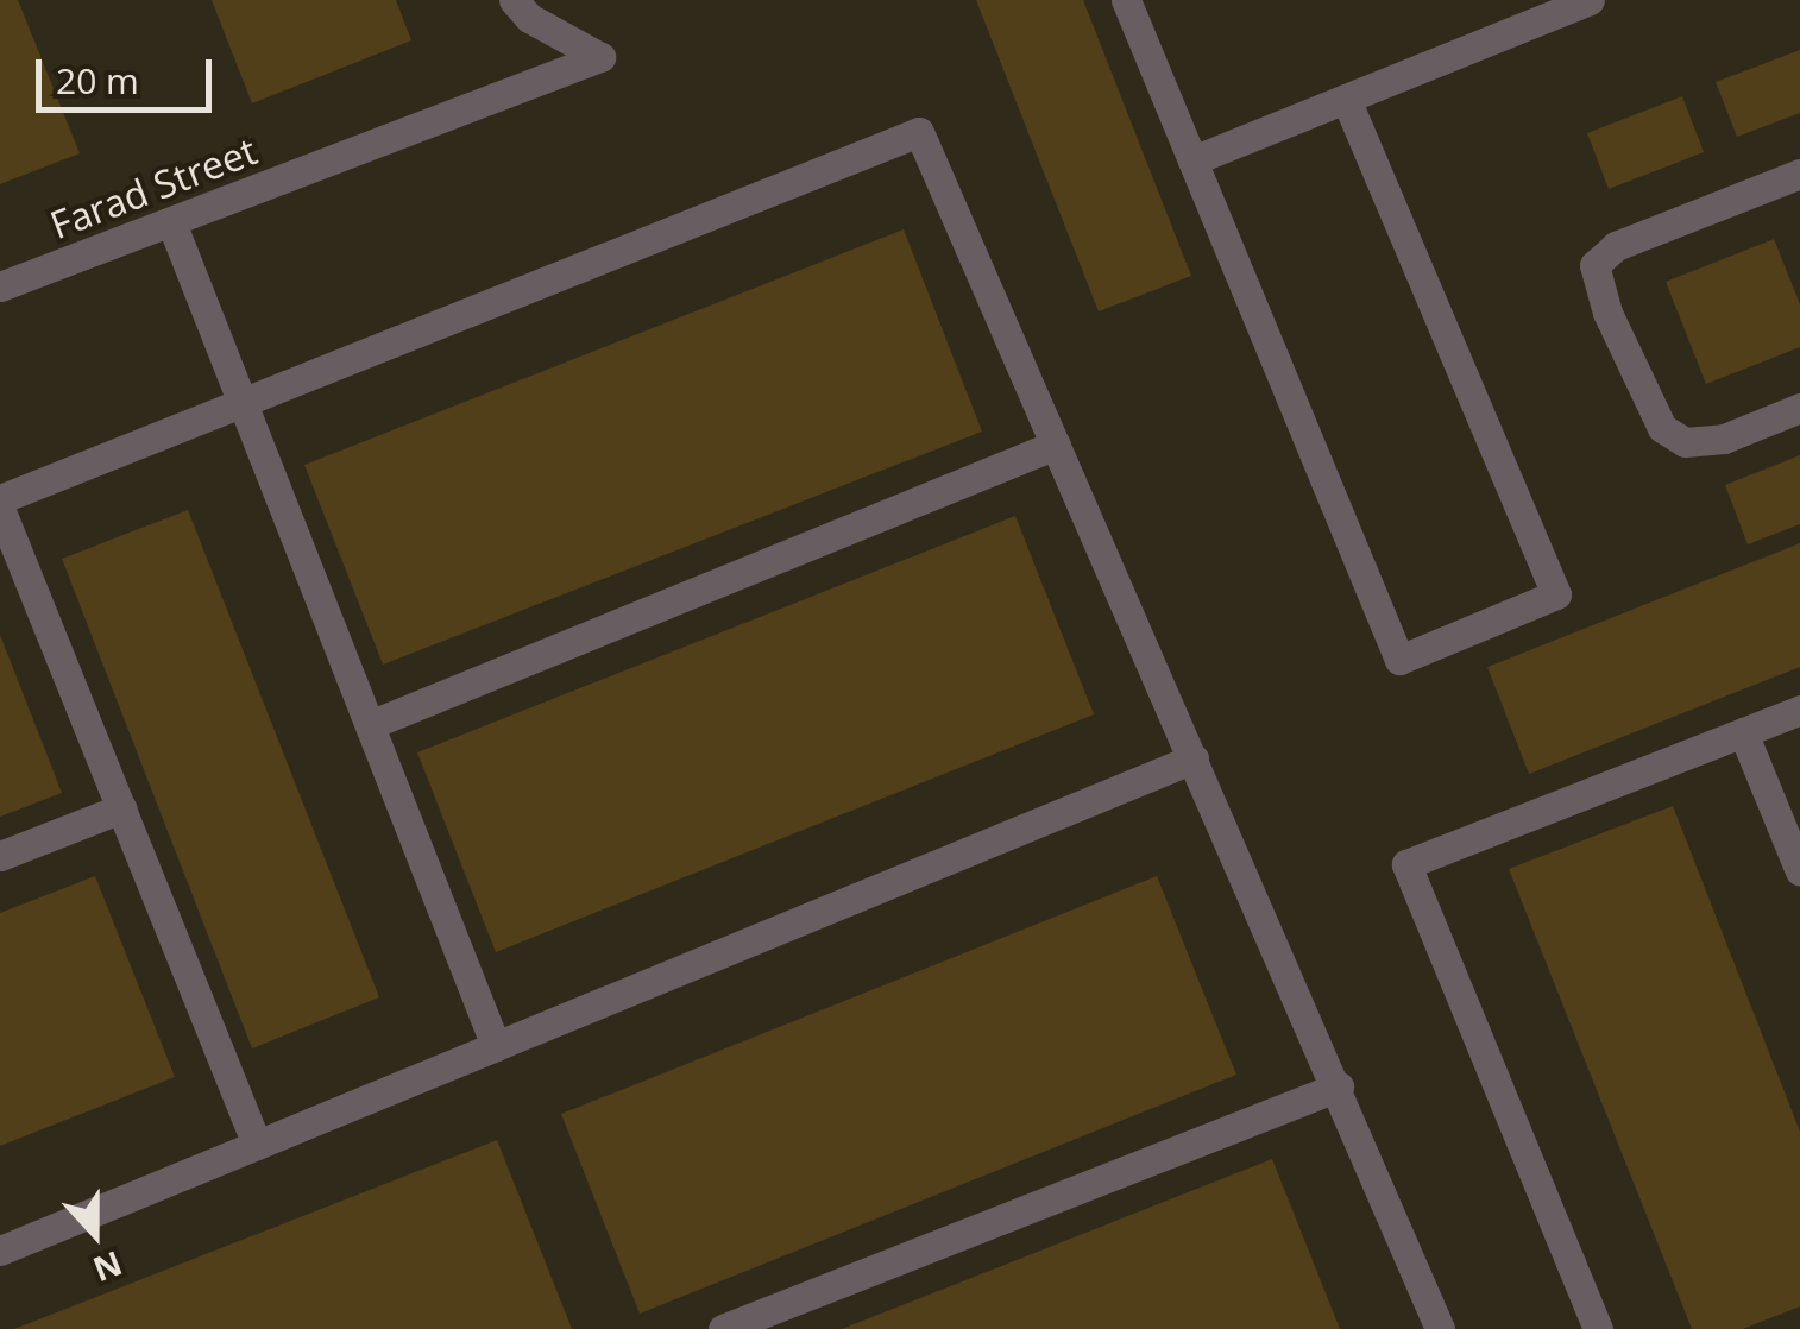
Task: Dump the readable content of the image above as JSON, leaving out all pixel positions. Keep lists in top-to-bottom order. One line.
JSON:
{"streets":{"street":["Farad Street"]},"scale_bar":"20 m","north":"bottom"}
